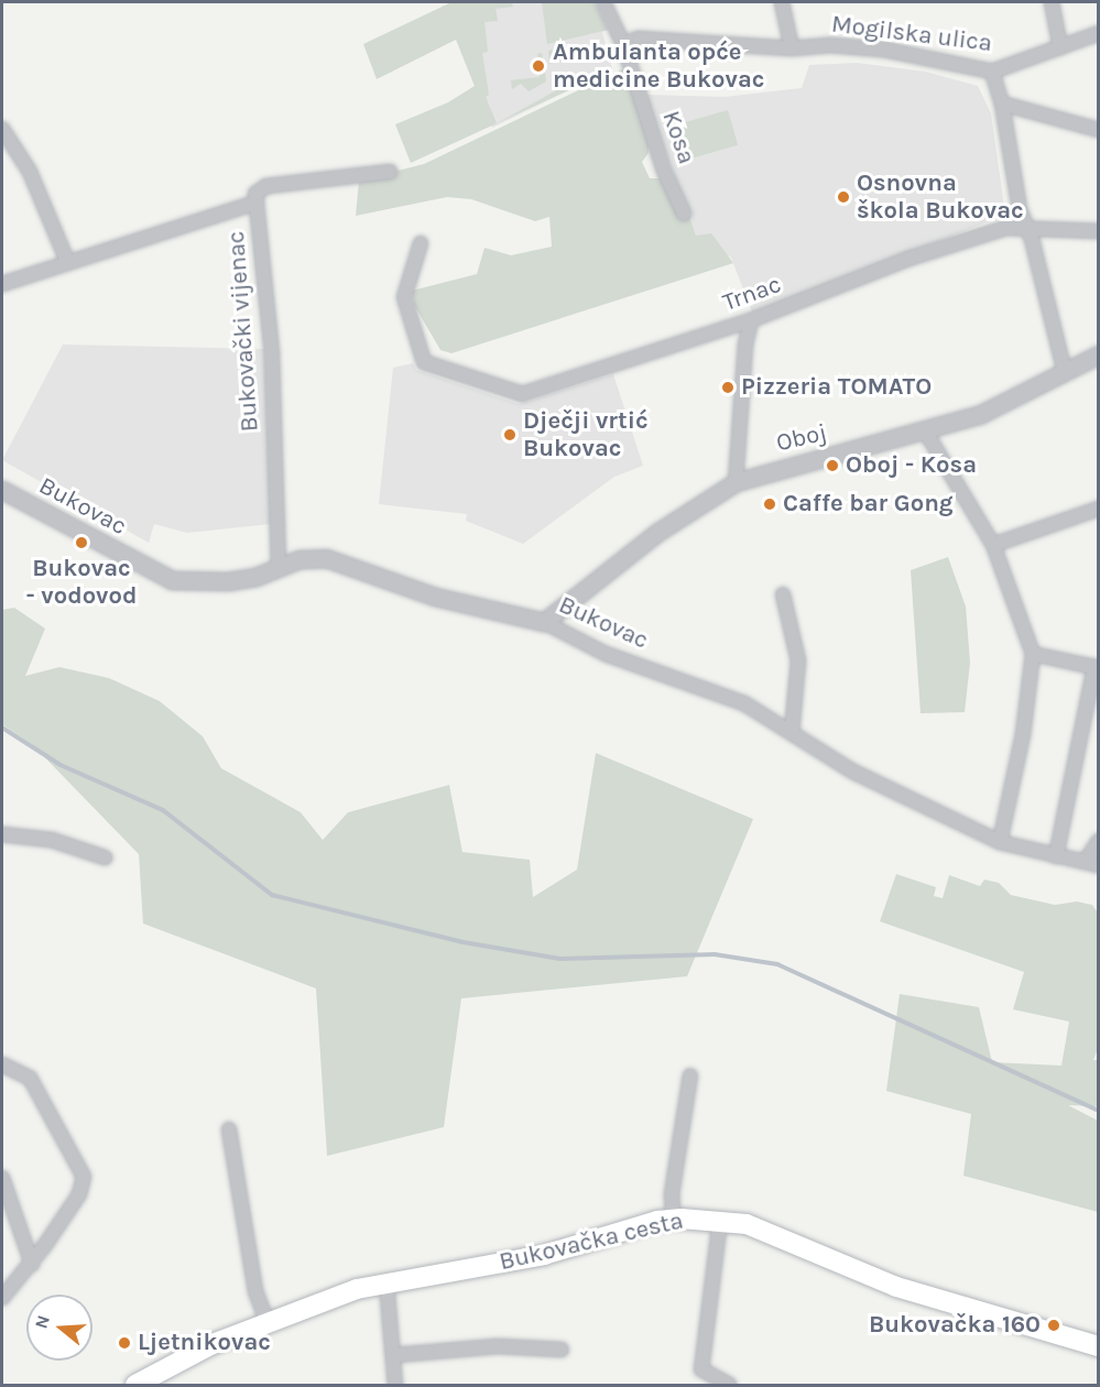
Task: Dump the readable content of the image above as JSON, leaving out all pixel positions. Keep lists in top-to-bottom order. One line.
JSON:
{"streets":{"main road":["Bukovačka cesta"],"street":["Mogilska ulica","Kosa","Trnac","Bukovački vijenac","Oboj","Bukovac"]},"crossings":[["Mogilska ulica","Kosa"],["Bukovački vijenac","Bukovac"],["Oboj","Bukovac"]],"places":["Ambulanta opće medicine Bukovac","Osnovna škola Bukovac","Pizzeria TOMATO","Dječji vrtić Bukovac","Oboj - Kosa","Caffe bar Gong","Bukovac - vodovod","Bukovačka 160","Ljetnikovac"],"north":"left"}
